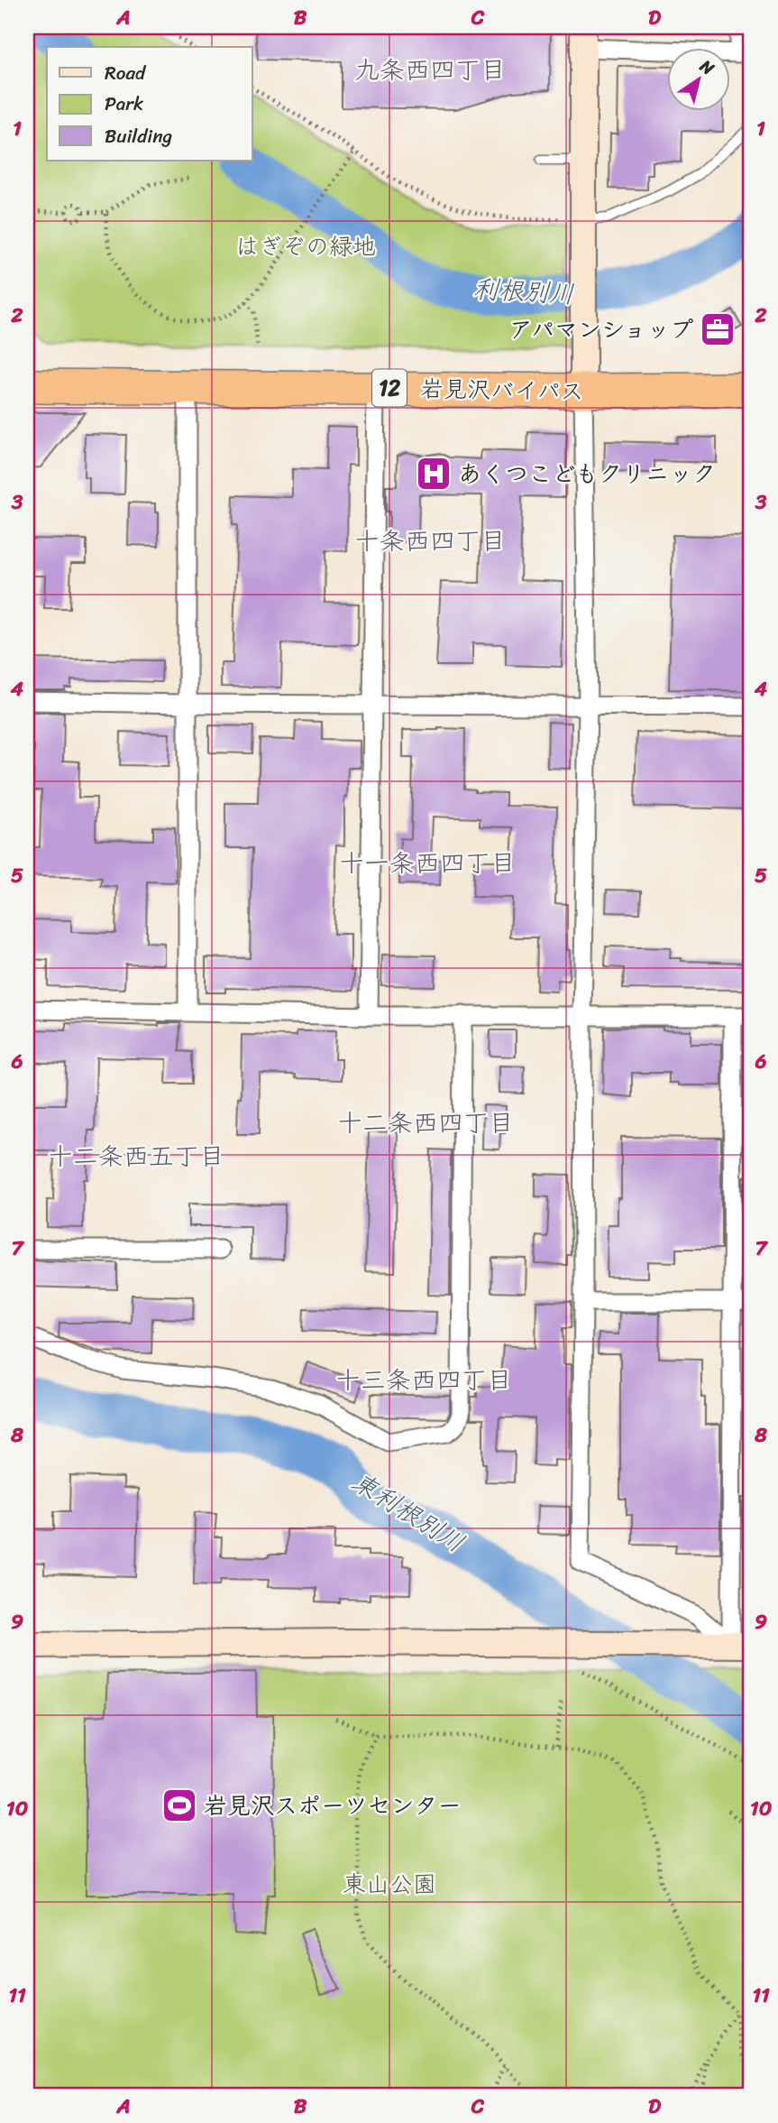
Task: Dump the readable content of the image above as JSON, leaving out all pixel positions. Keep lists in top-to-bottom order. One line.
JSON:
{"streets":{"highway":["12","岩見沢バイパス"]},"districts":["九条西四丁目","十条西四丁目","十一条西四丁目","十二条西四丁目","十二条西五丁目","十三条西四丁目"],"water":["利根別川","東利根別川"],"parks":["はぎぞの緑地","東山公園"],"places":{"office":["アパマンショップ"],"hospital":["あくつこどもクリニック"],"sports":["岩見沢スポーツセンター"]},"legend":["Road","Park","Building"],"north":"top right","grid":{"columns":["A","B","C","D"],"rows":["1","2","3","4","5","6","7","8","9","10","11"]}}
